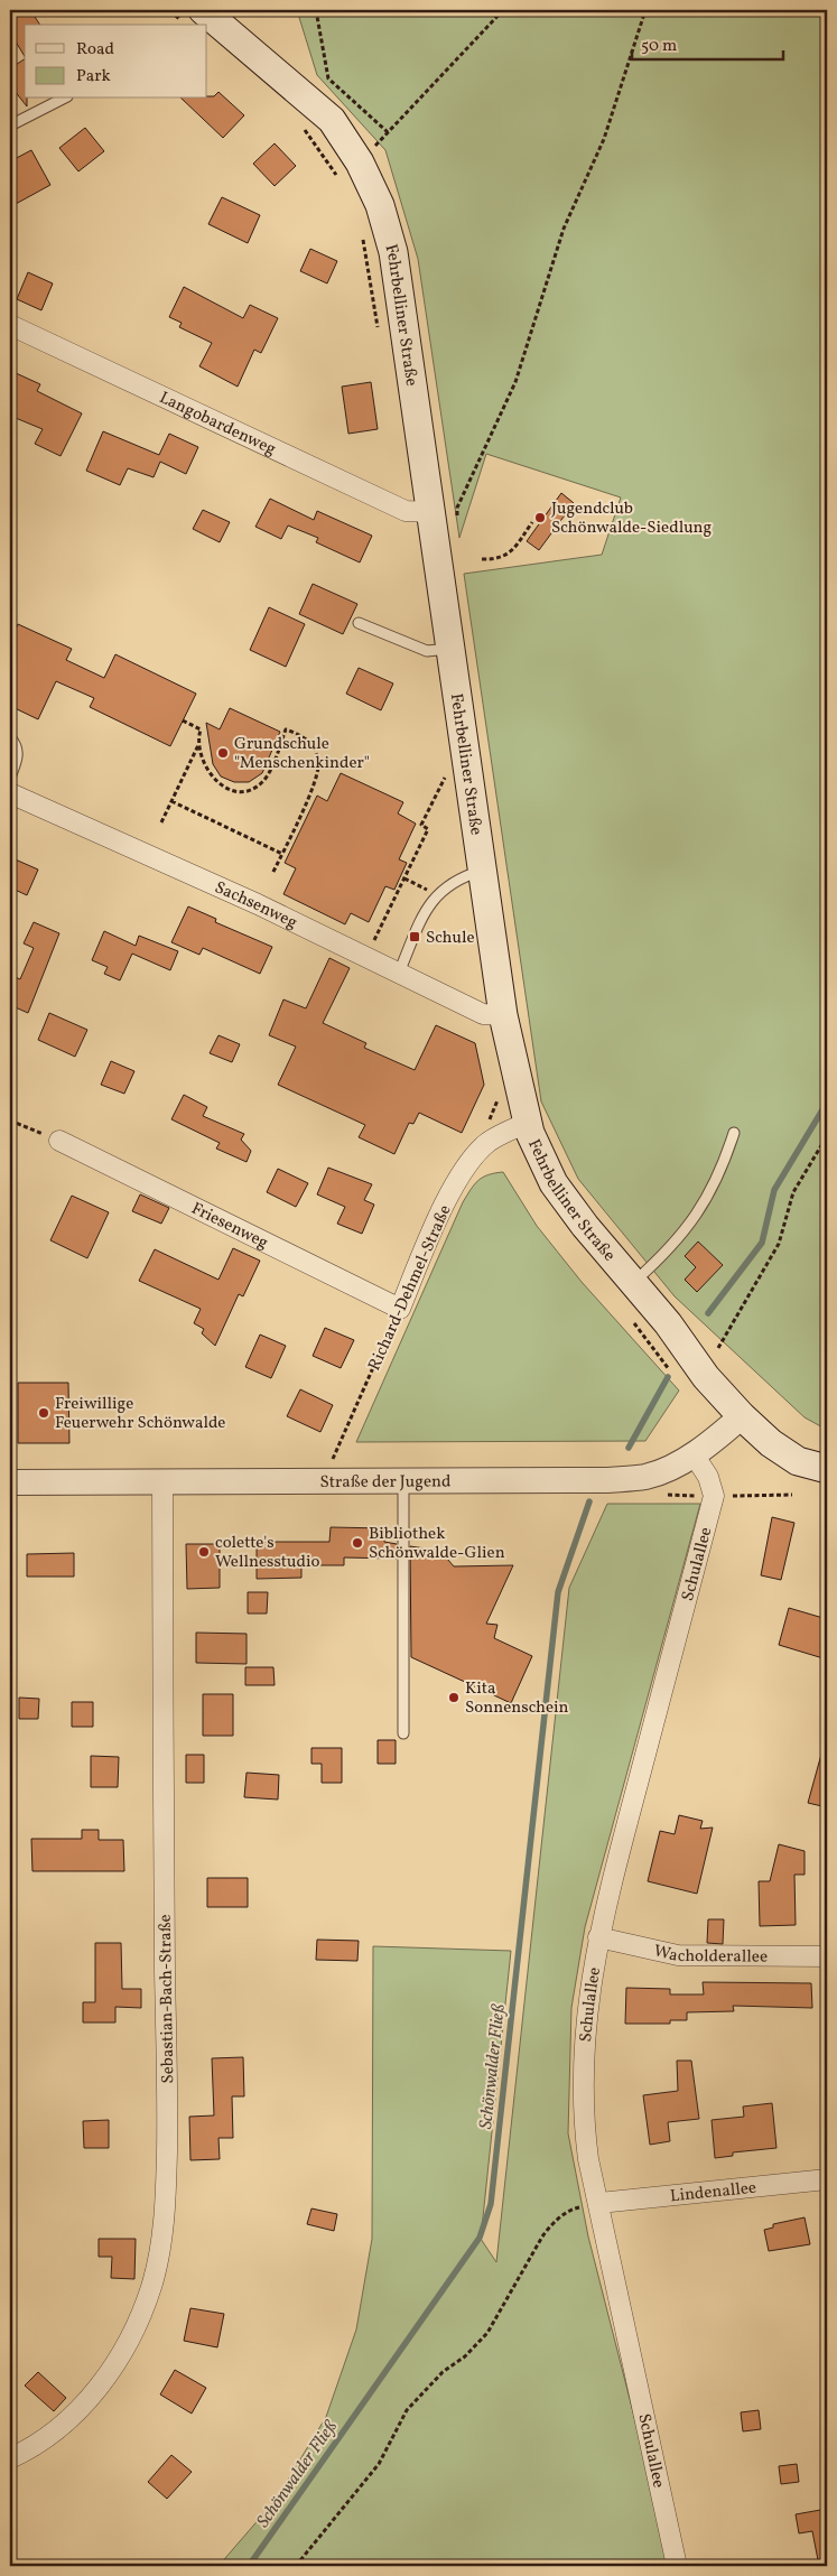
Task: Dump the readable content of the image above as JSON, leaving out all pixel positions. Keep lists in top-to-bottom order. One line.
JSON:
{"streets":{"main road":["Fehrbelliner Straße"],"street":["Langobardenweg","Sachsenweg","Friesenweg","Richard-Dehmel-Straße","Straße der Jugend","Schulallee","Wacholderallee","Sebastian-Bach-Straße","Lindenallee"]},"crossings":[["Fehrbelliner Straße","Langobardenweg"],["Fehrbelliner Straße","Sachsenweg"],["Fehrbelliner Straße","Richard-Dehmel-Straße"],["Fehrbelliner Straße","Straße der Jugend"],["Friesenweg","Richard-Dehmel-Straße"],["Richard-Dehmel-Straße","Straße der Jugend"],["Straße der Jugend","Sebastian-Bach-Straße"],["Schulallee","Wacholderallee"],["Schulallee","Lindenallee"]],"water":["Schönwalder Fließ"],"places":{"other":["Jugendclub Schönwalde-Siedlung","Grundschule \"Menschenkinder\"","Freiwillige Feuerwehr Schönwalde","Bibliothek Schönwalde-Glien","colette's Wellnesstudio","Kita Sonnenschein"],"transit":["Schule"]},"legend":["Road","Park"],"scale_bar":"50 m"}
